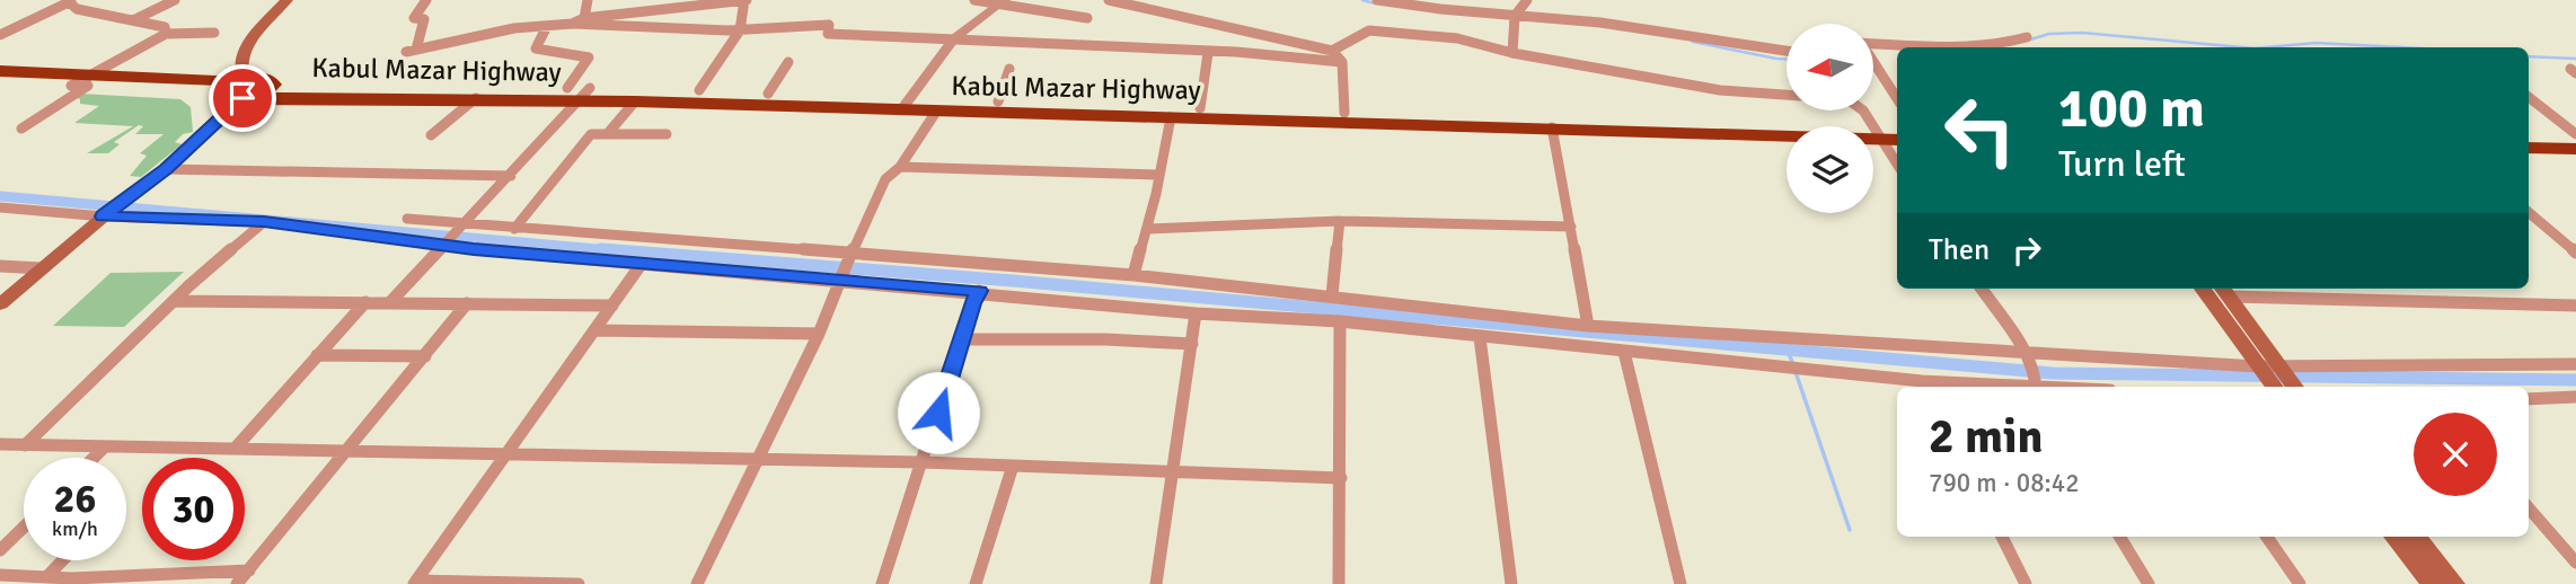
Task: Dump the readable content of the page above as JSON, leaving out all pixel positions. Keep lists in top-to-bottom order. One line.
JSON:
{"streets":{"highway":["Kabul Mazar Highway"]},"north":"left","page":{"turn":["100 m","Turn left"],"then":"Then","heading":["2 min","790 m · 08:42"],"speed":"26 km/h","limit":"30"}}
